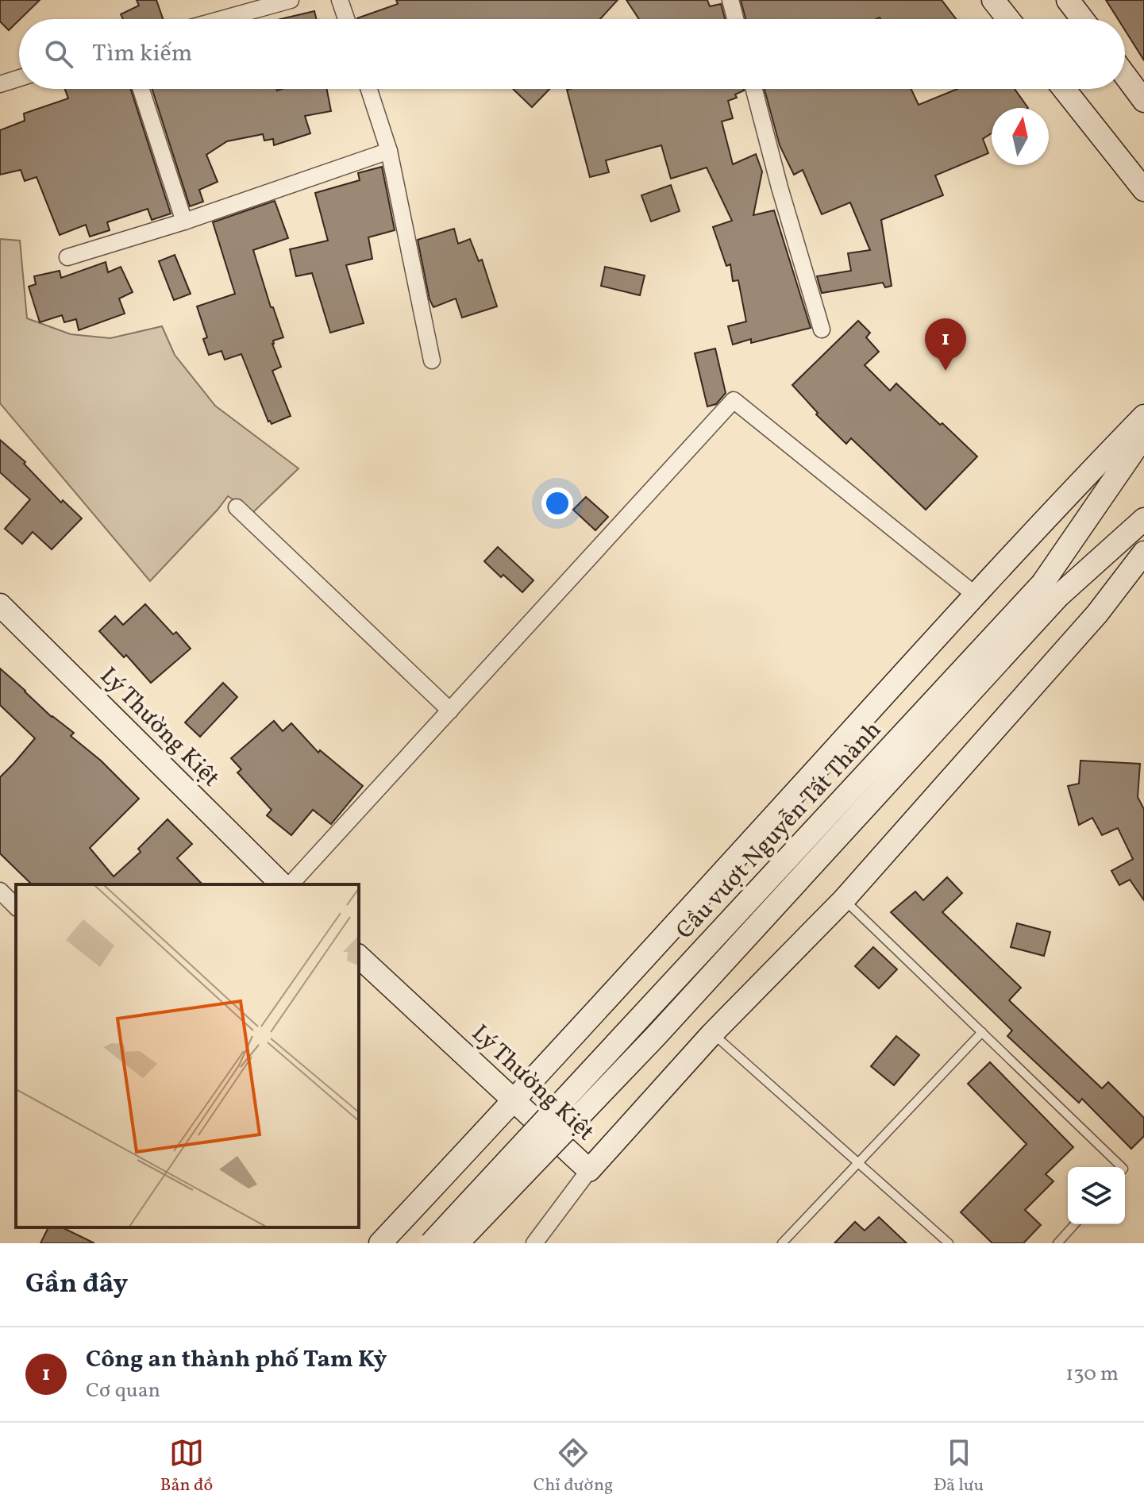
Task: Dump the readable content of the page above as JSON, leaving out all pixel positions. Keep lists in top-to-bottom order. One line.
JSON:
{"streets":{"main road":["Lý Thường Kiệt","Cầu vượt Nguyễn Tất Thành"]},"north":"top","page":{"search":"Tìm kiếm","pins":"1","heading":"Gần đây","list":[{"mark":"1","name":"Công an thành phố Tam Kỳ","note":"Cơ quan","value":"130 m"}],"nav":["Bản đồ","Chỉ đường","Đã lưu"]}}
